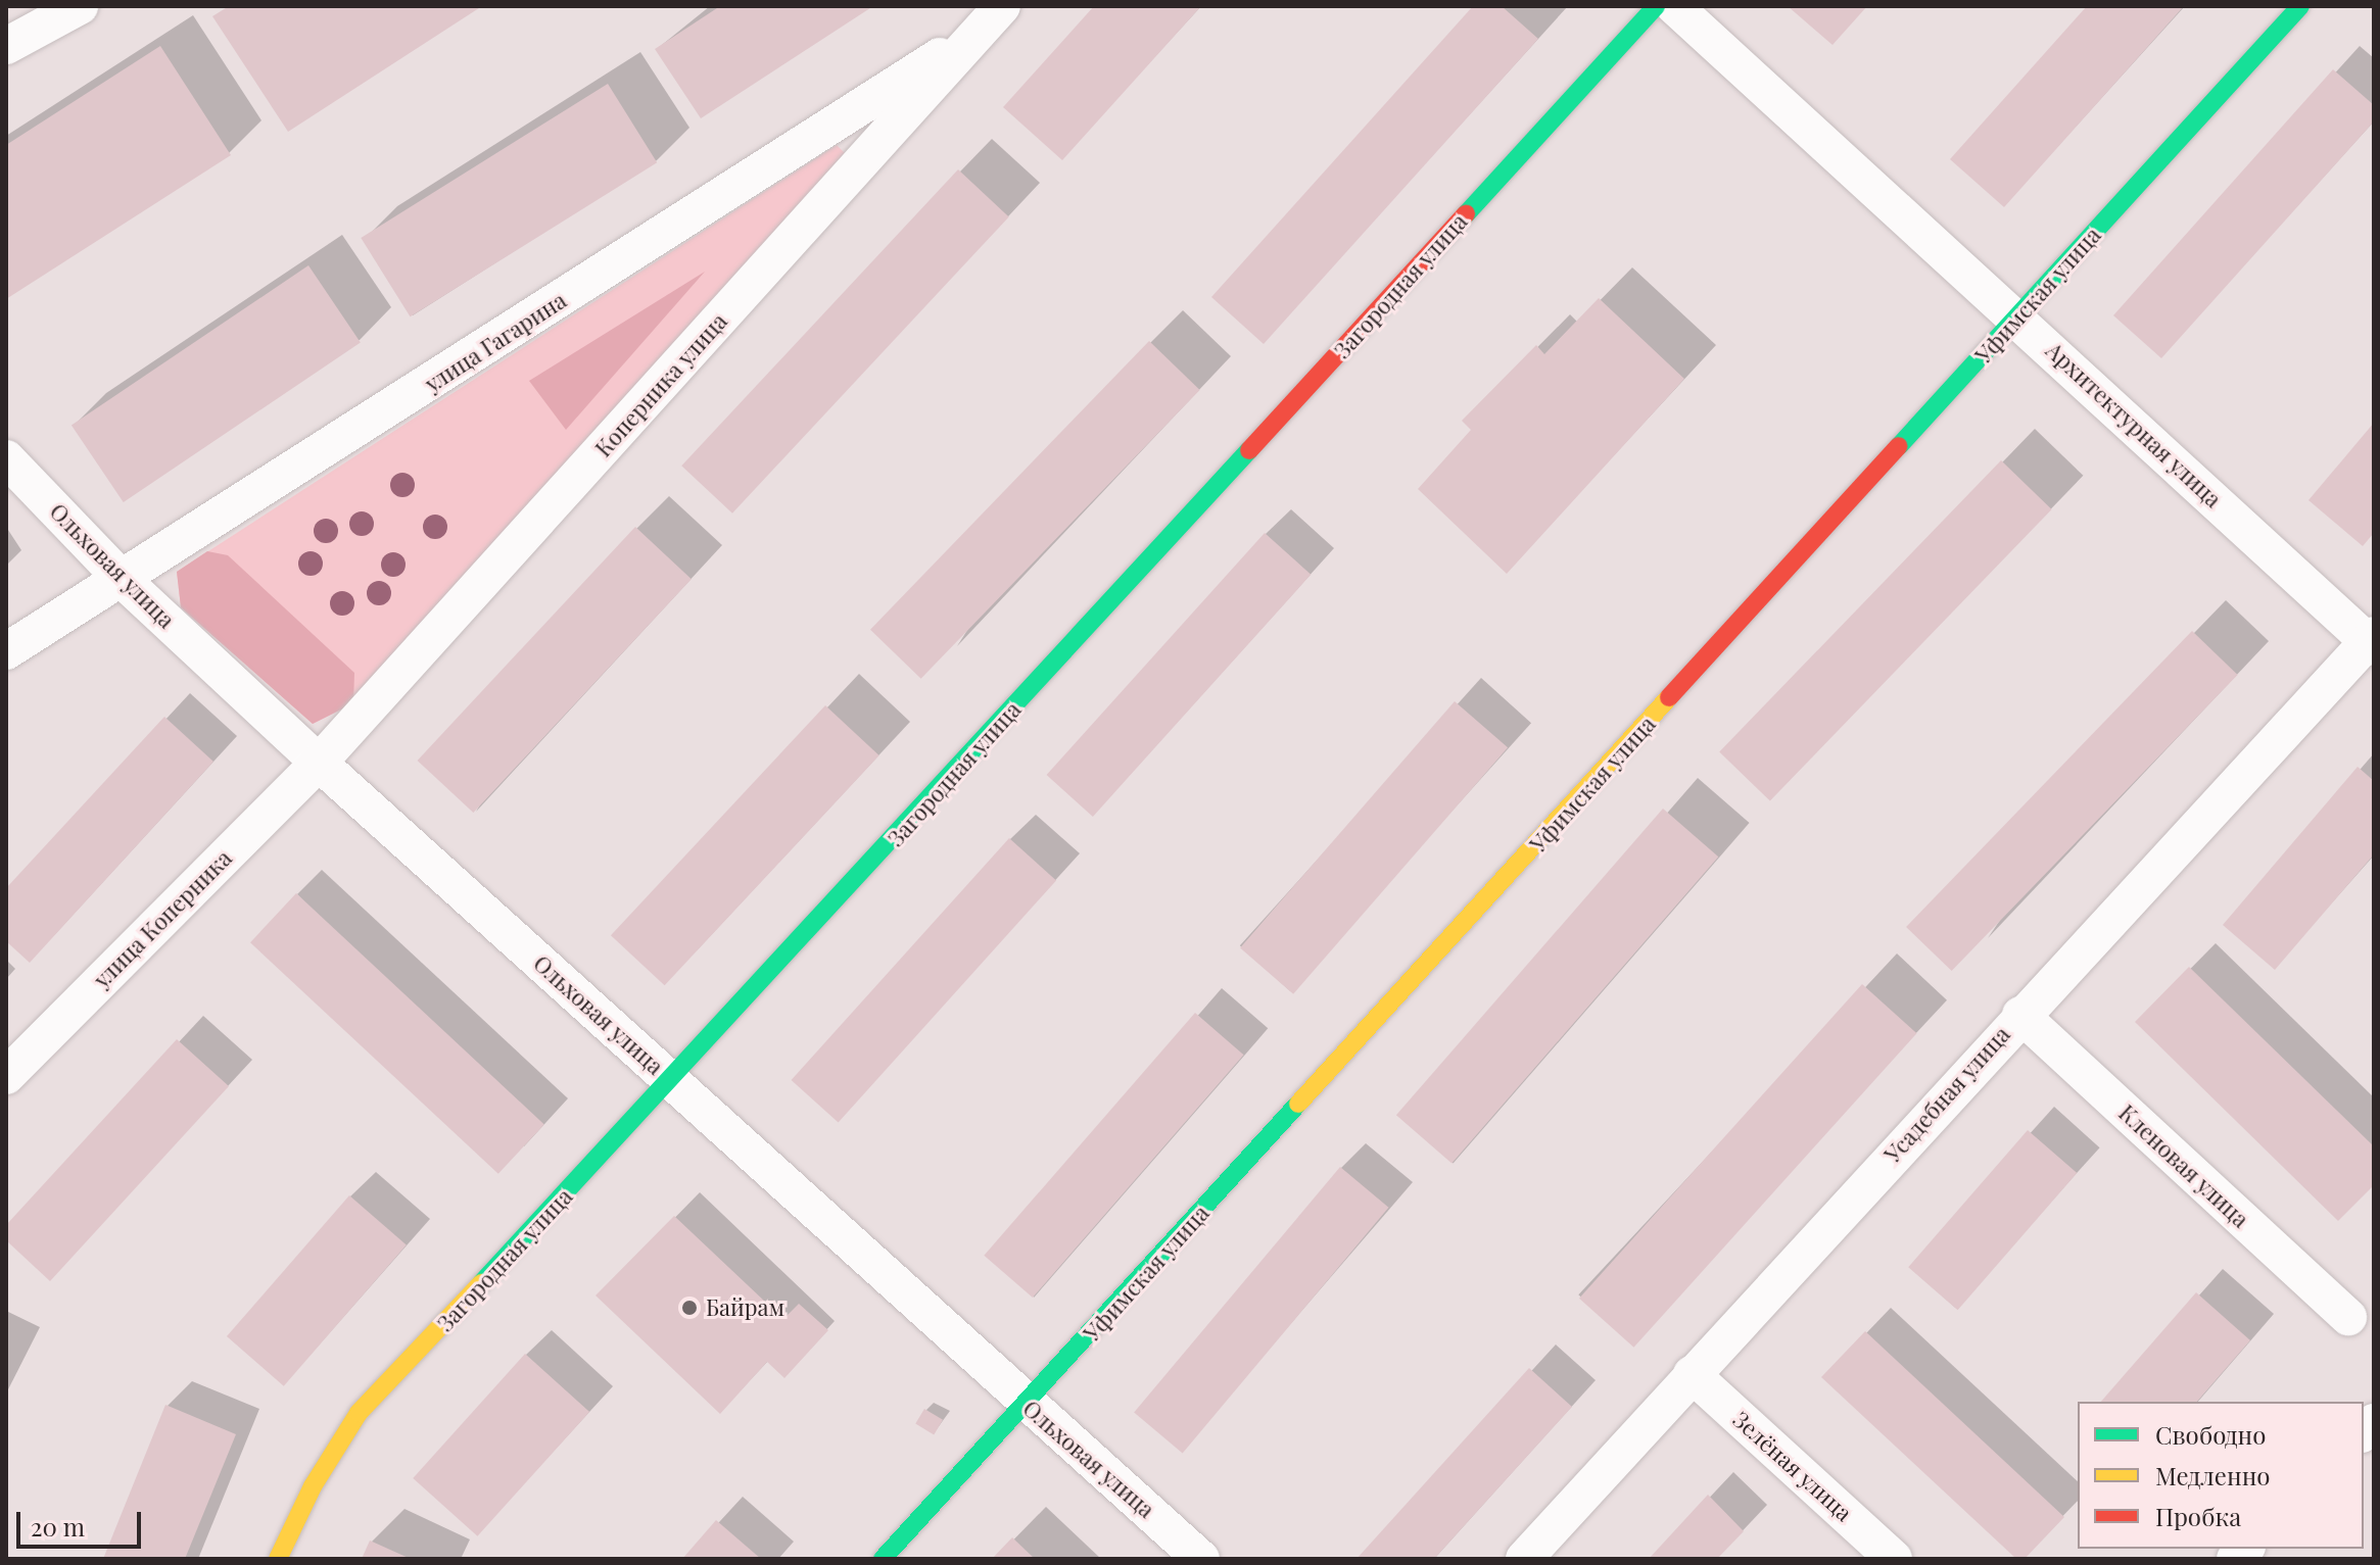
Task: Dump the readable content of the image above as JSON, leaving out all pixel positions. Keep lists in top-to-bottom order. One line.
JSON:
{"streets":{"street":["Загородная улица","Уфимская улица","улица Гагарина","Коперника улица","Архитектурная улица","Ольховая улица","улица Коперника","Усадебная улица","Кленовая улица","Зелёная улица"]},"crossings":[["Загородная улица","Ольховая улица"],["Уфимская улица","Архитектурная улица"],["Уфимская улица","Ольховая улица"],["улица Гагарина","Коперника улица"],["улица Гагарина","Ольховая улица"],["Коперника улица","Ольховая улица"],["Коперника улица","улица Коперника"],["Архитектурная улица","Усадебная улица"],["Ольховая улица","улица Коперника"],["Усадебная улица","Кленовая улица"],["Усадебная улица","Зелёная улица"]],"places":["Байрам"],"legend":["Свободно","Медленно","Пробка"],"scale_bar":"20 m"}
